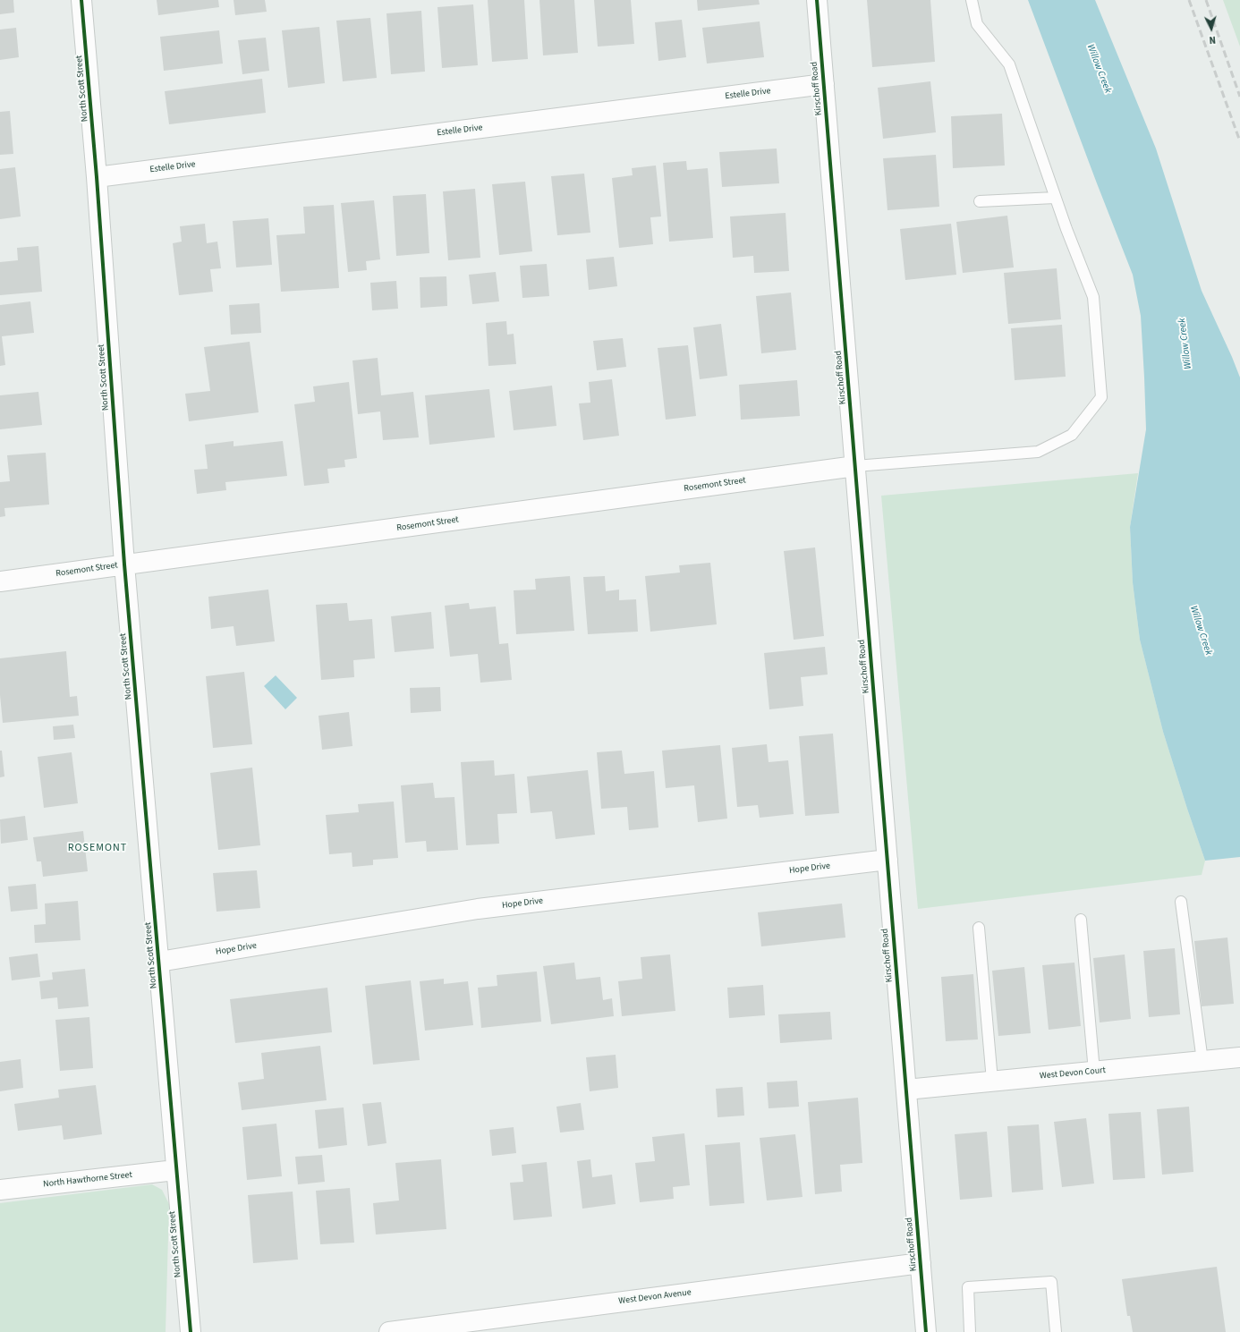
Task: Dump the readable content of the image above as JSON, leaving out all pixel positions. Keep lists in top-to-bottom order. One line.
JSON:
{"streets":{"street":["North Scott Street","Kirschoff Road","Estelle Drive","Rosemont Street","Hope Drive","West Devon Court","North Hawthorne Street","West Devon Avenue"]},"crossings":[["North Scott Street","Estelle Drive"],["North Scott Street","Rosemont Street"],["North Scott Street","Hope Drive"],["North Scott Street","North Hawthorne Street"],["Kirschoff Road","Estelle Drive"],["Kirschoff Road","Rosemont Street"],["Kirschoff Road","Hope Drive"],["Kirschoff Road","West Devon Court"],["Kirschoff Road","West Devon Avenue"]],"districts":["ROSEMONT"],"water":["Willow Creek"],"north":"bottom"}
